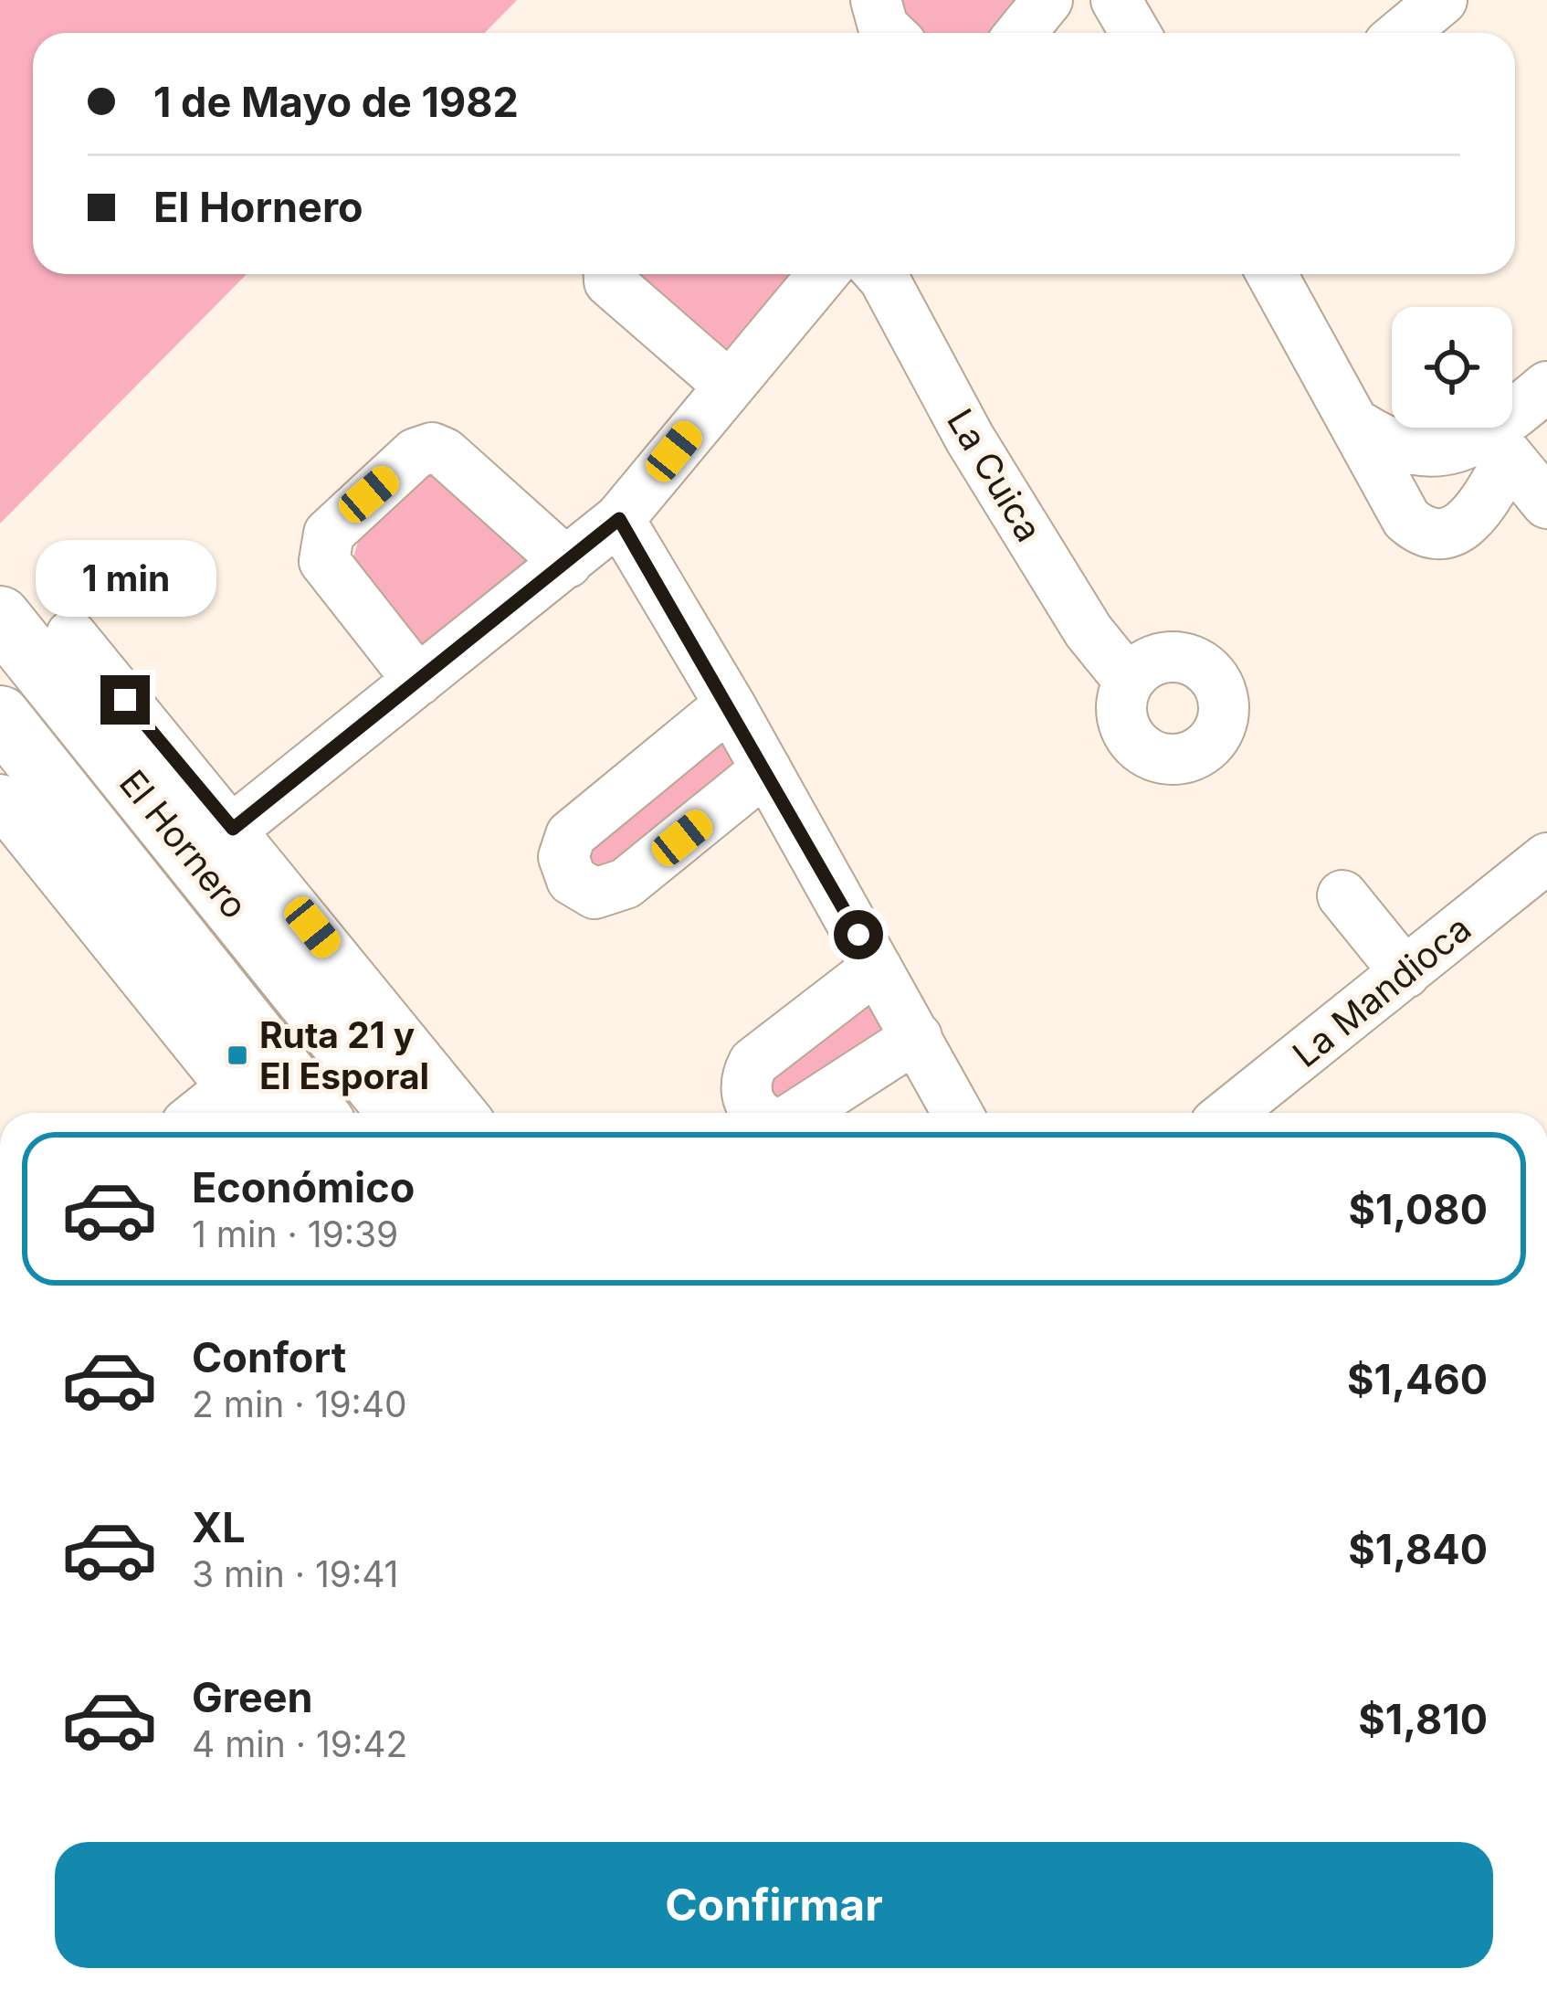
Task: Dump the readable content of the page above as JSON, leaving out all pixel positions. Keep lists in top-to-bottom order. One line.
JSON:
{"streets":{"main road":["El Hornero"],"street":["La Cuica","La Mandioca"]},"places":{"transit":["Ruta 21 y El Esporal"]},"page":{"banner":["1 de Mayo de 1982","El Hornero"],"bubble":"1 min","list":[{"name":"Económico","note":"1 min · 19:39","value":"$1,080"},{"name":"Confort","note":"2 min · 19:40","value":"$1,460"},{"name":"XL","note":"3 min · 19:41","value":"$1,840"},{"name":"Green","note":"4 min · 19:42","value":"$1,810"}],"buttons":"Confirmar"}}
